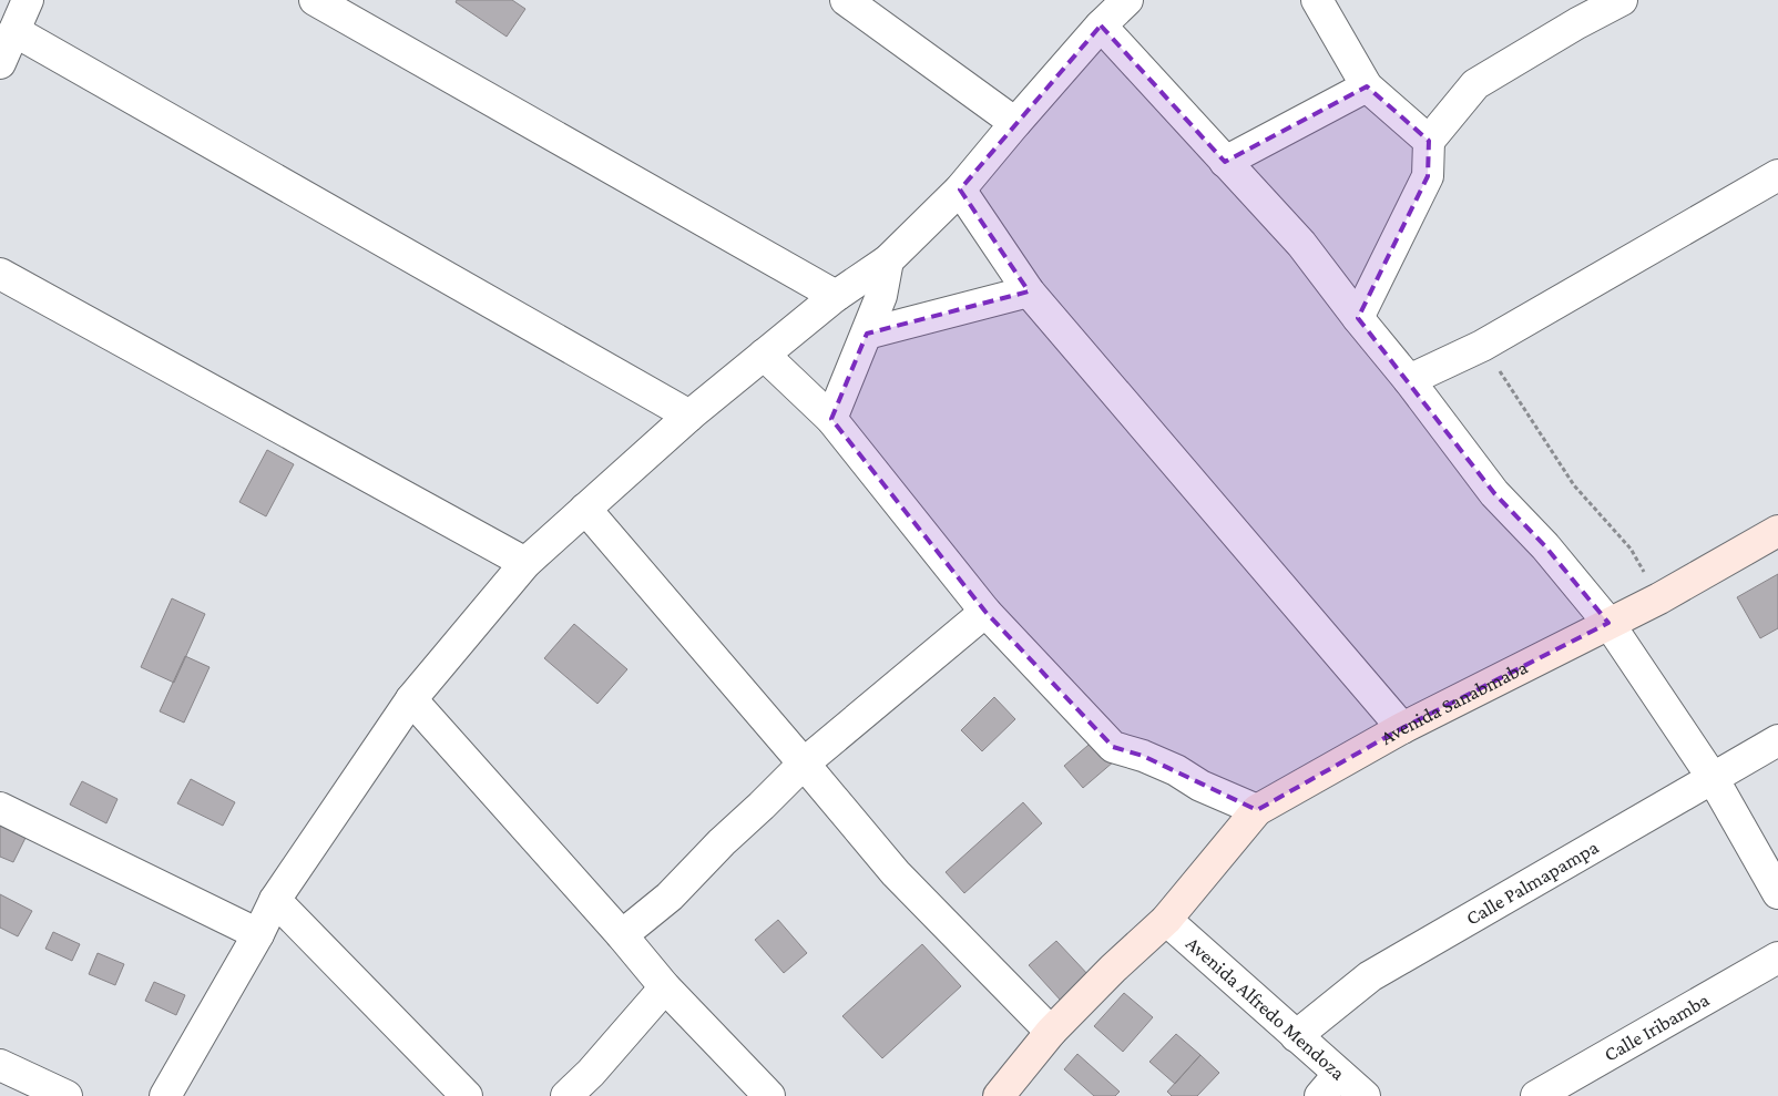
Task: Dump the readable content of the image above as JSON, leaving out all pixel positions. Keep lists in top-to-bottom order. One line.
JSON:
{"streets":{"street":["Avenida Sanabmaba","Calle Palmapampa","Avenida Alfredo Mendoza","Calle Iribamba"]},"crossings":[["Avenida Sanabmaba","Avenida Alfredo Mendoza"],["Calle Palmapampa","Avenida Alfredo Mendoza"]]}
